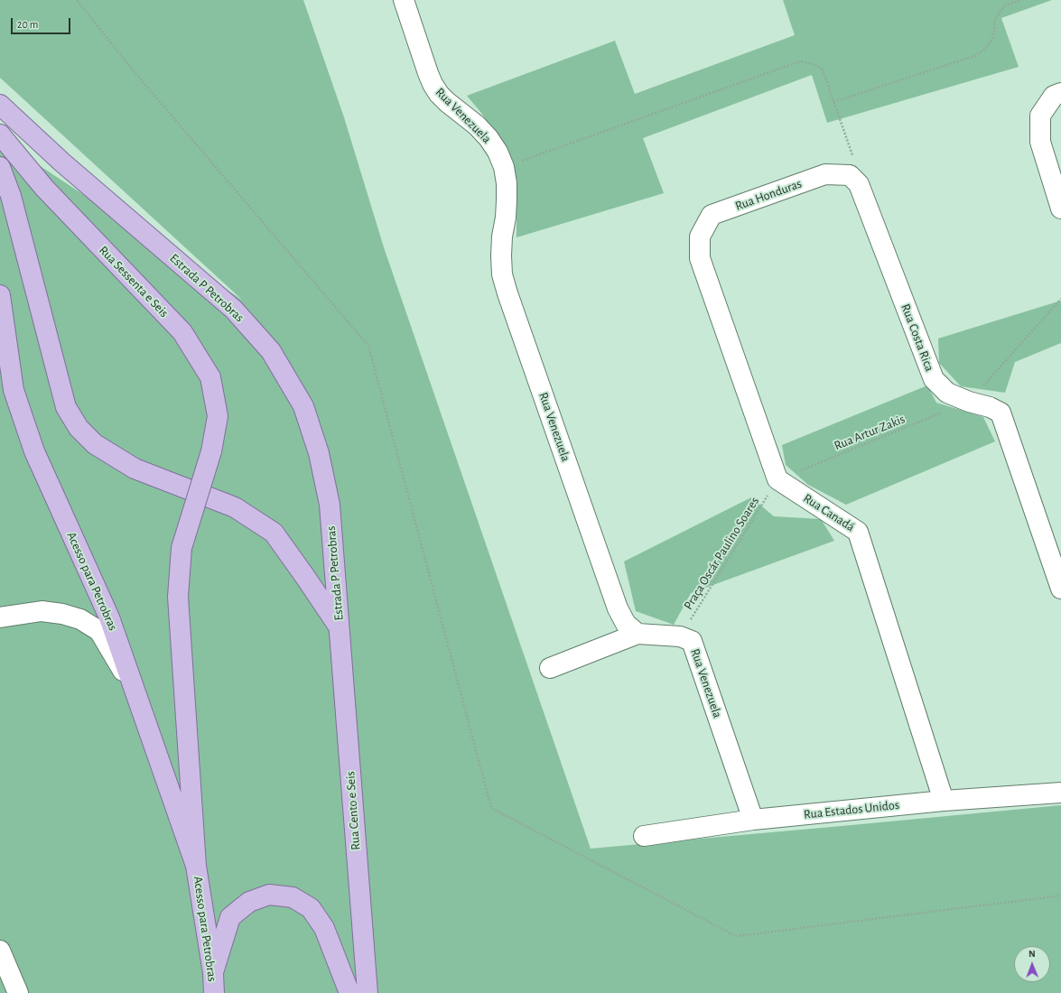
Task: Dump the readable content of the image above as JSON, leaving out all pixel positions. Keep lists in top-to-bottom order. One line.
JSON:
{"streets":{"main road":["Rua Sessenta e Seis","Estrada P Petrobras","Acesso para Petrobras","Rua Cento e Seis"],"street":["Rua Venezuela","Rua Honduras","Rua Costa Rica","Rua Canadá","Rua Estados Unidos"],"path":["Rua Artur Zakis","Praça Oscár Paulino Soares"]},"crossings":[["Rua Venezuela","Praça Oscár Paulino Soares"],["Rua Venezuela","Rua Estados Unidos"],["Rua Honduras","Rua Costa Rica"],["Rua Honduras","Rua Artur Zakis"],["Rua Honduras","Rua Canadá"],["Rua Honduras","Praça Oscár Paulino Soares"],["Rua Sessenta e Seis","Acesso para Petrobras"],["Estrada P Petrobras","Rua Cento e Seis"],["Rua Costa Rica","Rua Artur Zakis"],["Rua Artur Zakis","Rua Canadá"],["Rua Artur Zakis","Praça Oscár Paulino Soares"],["Rua Canadá","Praça Oscár Paulino Soares"],["Rua Canadá","Rua Estados Unidos"]],"scale_bar":"20 m","north":"top"}
